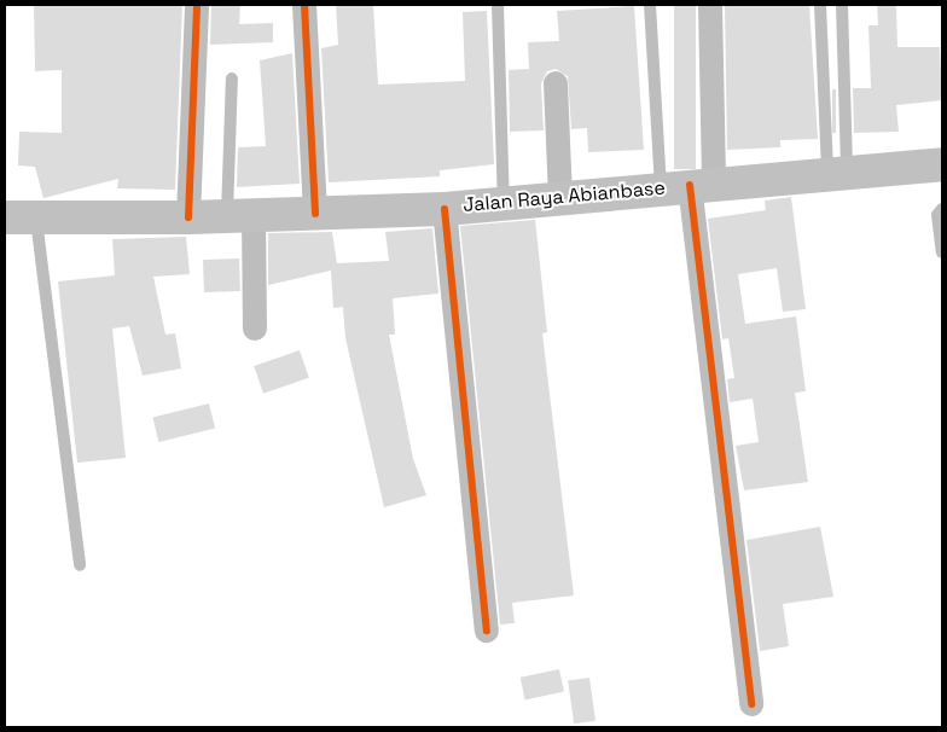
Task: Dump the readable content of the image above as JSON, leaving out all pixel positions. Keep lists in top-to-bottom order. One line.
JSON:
{"streets":{"main road":["Jalan Raya Abianbase"]}}
